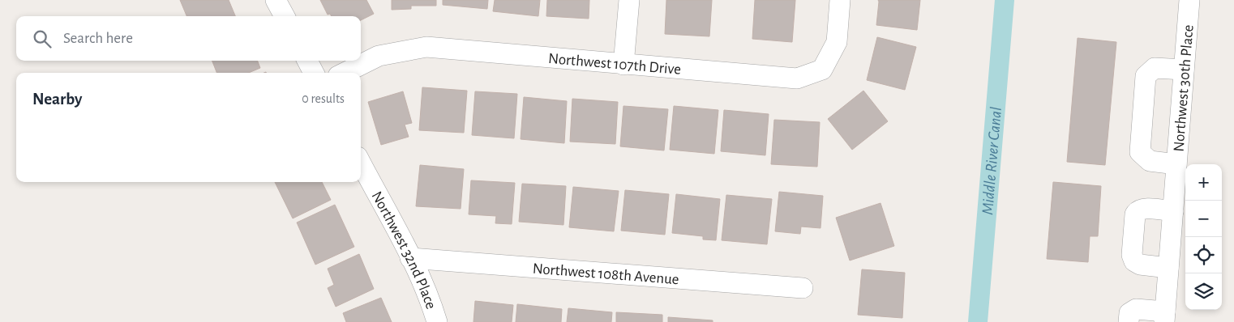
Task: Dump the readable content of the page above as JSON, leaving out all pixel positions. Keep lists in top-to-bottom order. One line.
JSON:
{"streets":{"street":["Northwest 107th Drive","Northwest 30th Place","Northwest 32nd Place","Northwest 108th Avenue"]},"crossings":[["Northwest 32nd Place","Northwest 108th Avenue"]],"water":["Middle River Canal"],"page":{"search":"Search here","heading":["Nearby","0 results"],"map_buttons":["+","−"]}}
